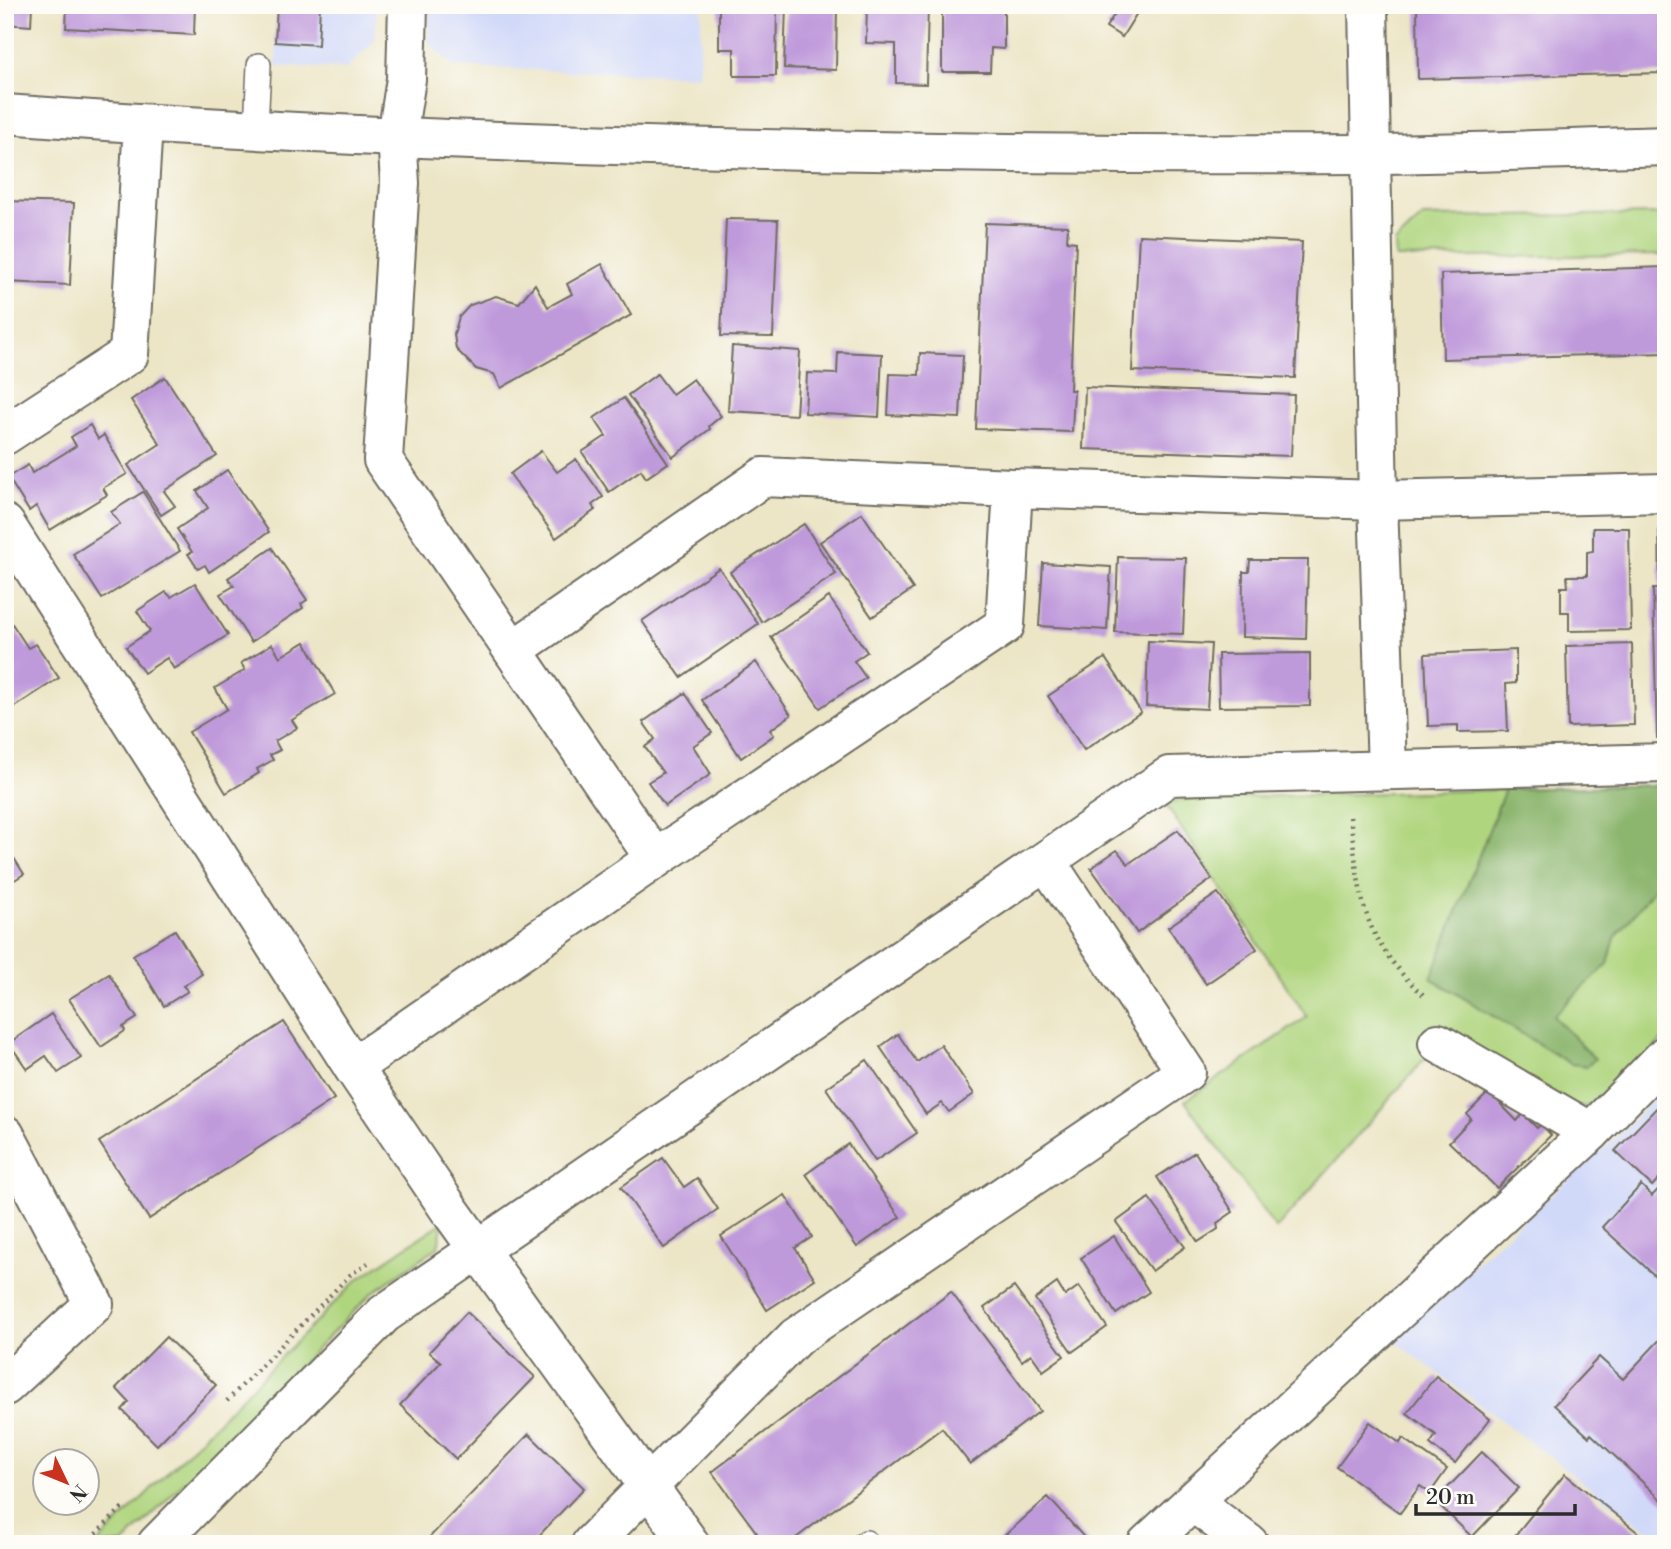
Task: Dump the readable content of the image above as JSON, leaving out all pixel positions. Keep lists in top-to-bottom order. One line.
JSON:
{"scale_bar":"20 m","north":"bottom right"}
